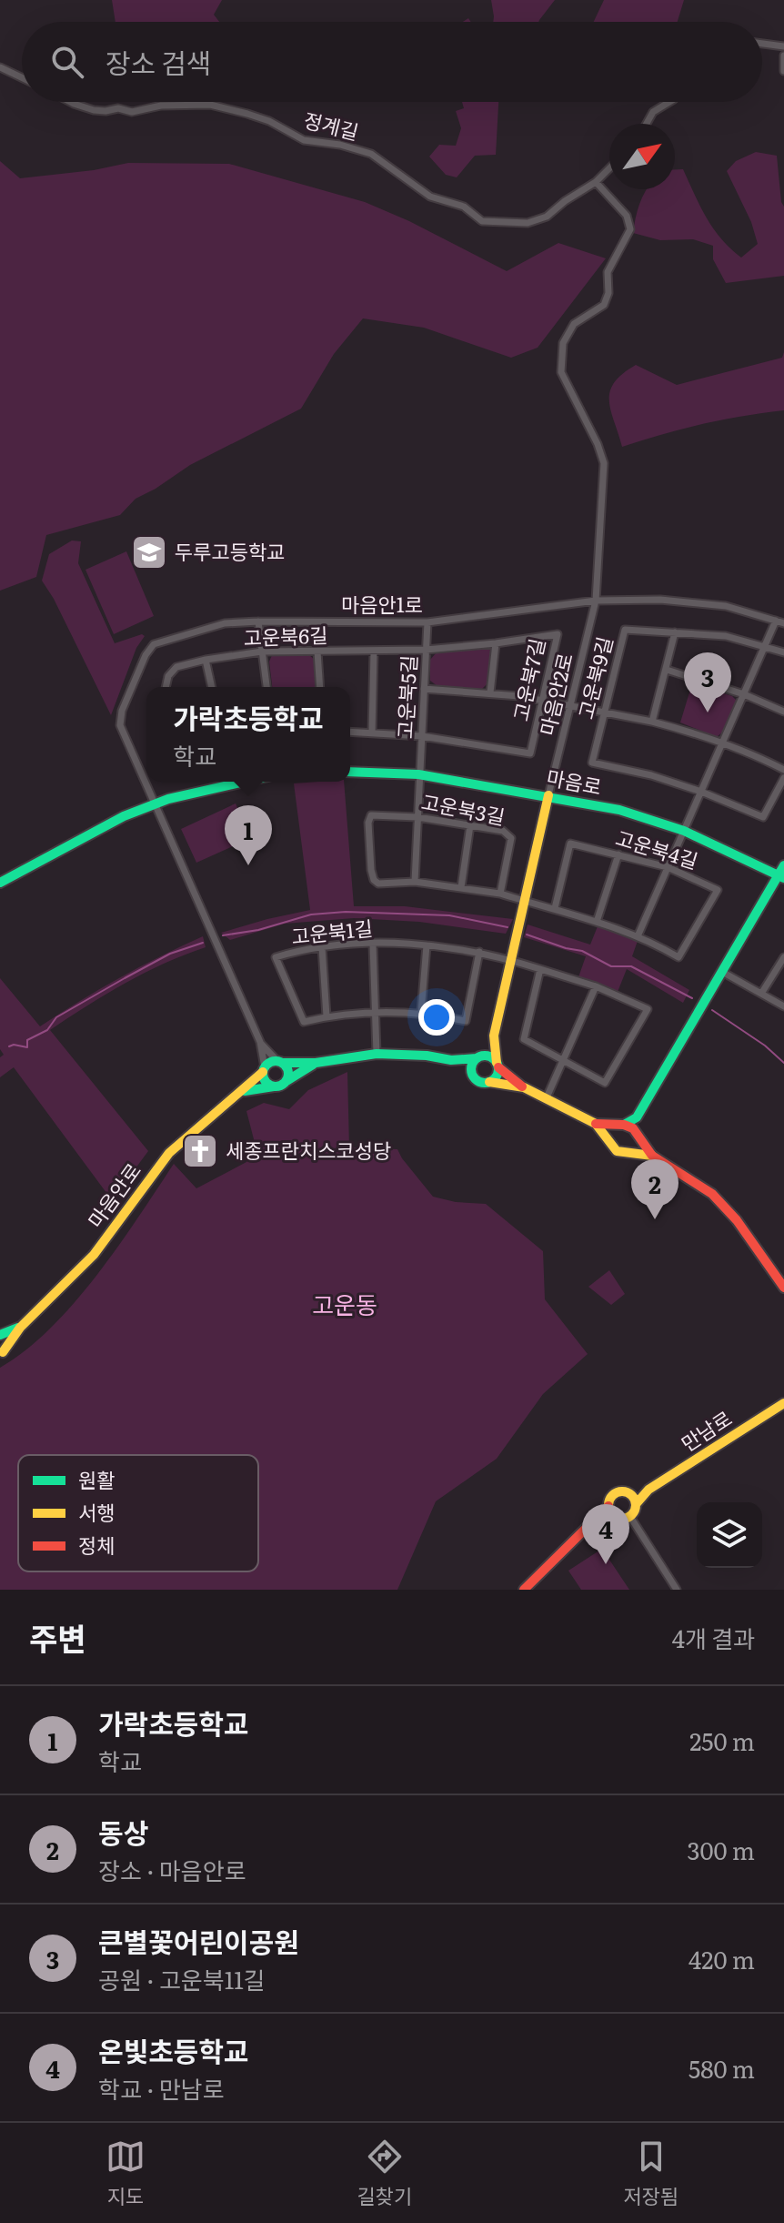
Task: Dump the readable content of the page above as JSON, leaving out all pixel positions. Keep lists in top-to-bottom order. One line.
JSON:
{"streets":{"street":["정계길","마음안1로","고운북6길","고운북9길","고운북7길","마음안2로","고운북5길","마음로","고운북3길","고운북4길","고운북1길","마음안로","만남로"]},"crossings":[["정계길","마음안2로"],["마음안1로","마음안2로"],["마음안1로","고운북5길"],["고운북6길","고운북7길"],["고운북6길","고운북5길"],["고운북7길","고운북5길"],["마음안2로","마음로"],["고운북5길","마음로"],["고운북5길","고운북3길"],["고운북3길","고운북4길"]],"districts":["고운동"],"places":{"school or university":["두루고등학교"],"church":["세종프란치스코성당"]},"legend":["원활","서행","정체"],"north":"top right","page":{"search":"장소 검색","pins":["3","1","2","4"],"popup":["가락초등학교","학교"],"heading":["주변","4개 결과"],"list":[{"mark":"1","name":"가락초등학교","note":"학교","value":"250 m"},{"mark":"2","name":"동상","note":"장소 · 마음안로","value":"300 m"},{"mark":"3","name":"큰별꽃어린이공원","note":"공원 · 고운북11길","value":"420 m"},{"mark":"4","name":"온빛초등학교","note":"학교 · 만남로","value":"580 m"}],"nav":["지도","길찾기","저장됨"]}}
